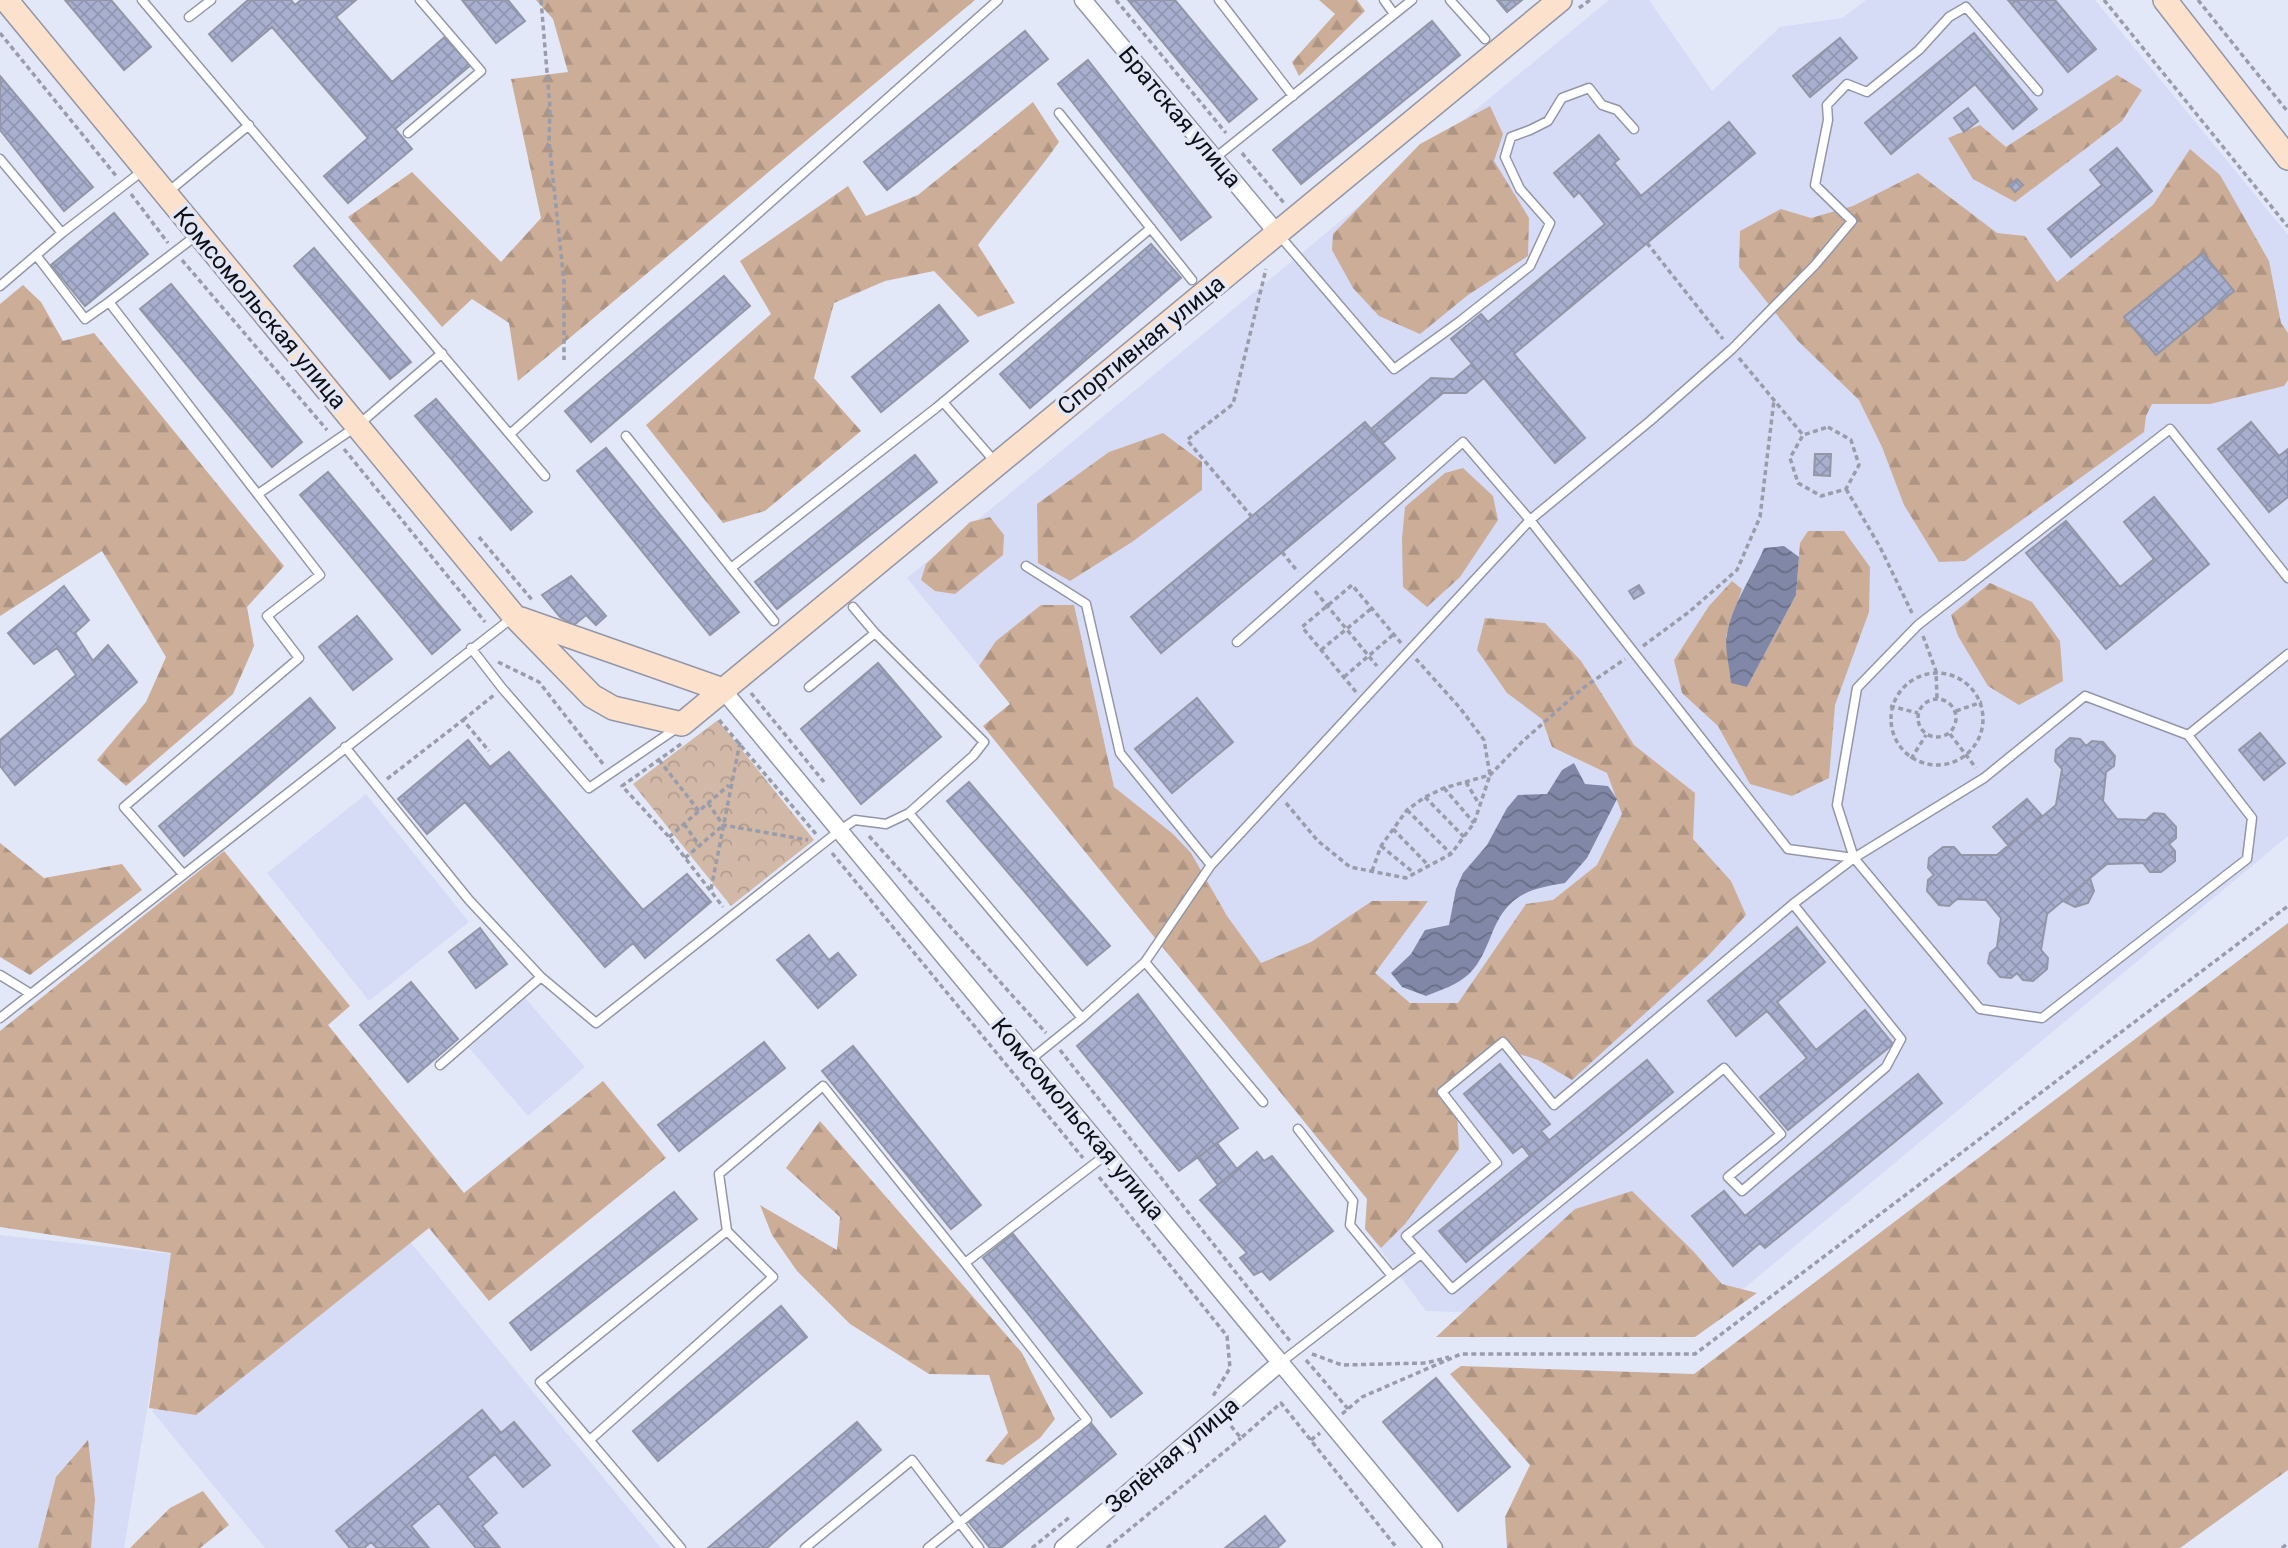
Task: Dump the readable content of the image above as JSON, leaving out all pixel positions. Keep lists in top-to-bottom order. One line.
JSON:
{"streets":{"street":["Братская улица","Комсомольская улица","Спортивная улица","Зелёная улица"]},"crossings":[["Братская улица","Спортивная улица"],["Комсомольская улица","Спортивная улица"],["Комсомольская улица","Зелёная улица"]]}
